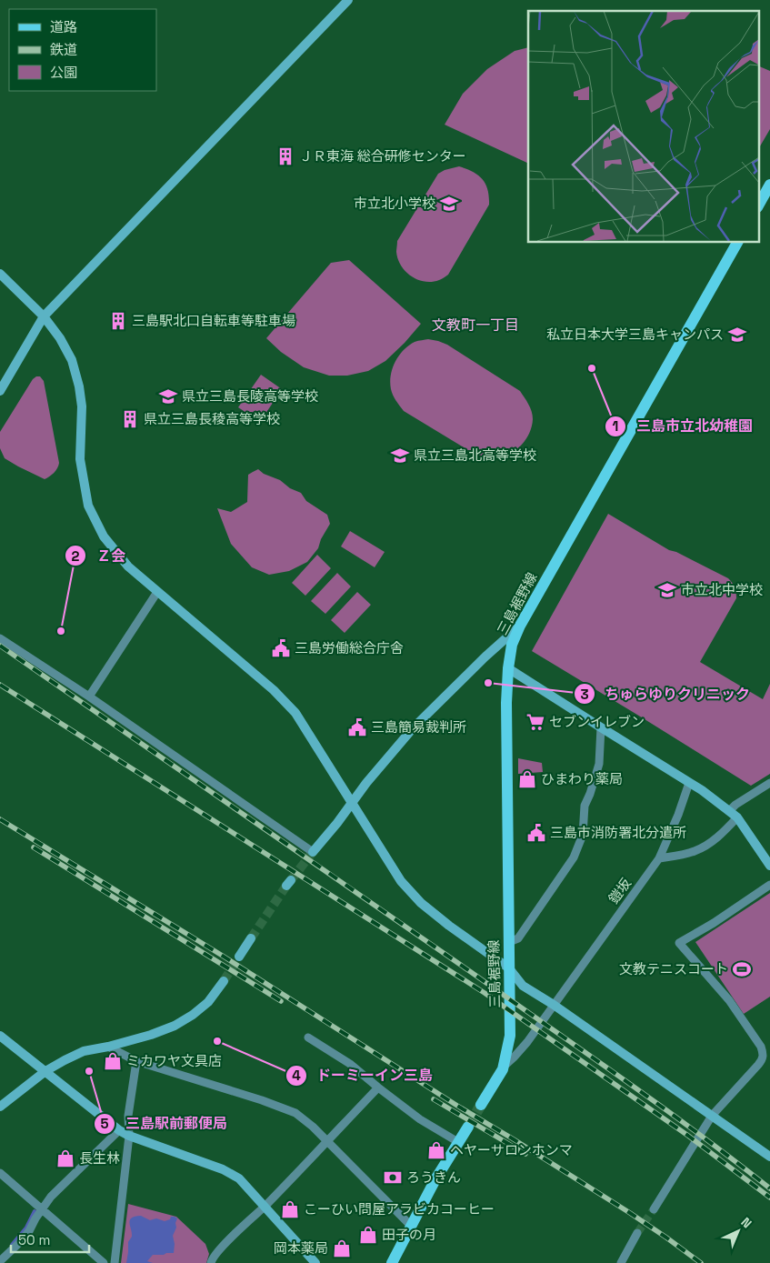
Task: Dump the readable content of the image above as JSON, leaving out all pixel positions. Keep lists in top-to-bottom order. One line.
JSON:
{"streets":{"main road":["三島裾野線"],"street":["鎧坂"]},"crossings":[["三島裾野線","鎧坂"]],"districts":["文教町一丁目"],"places":{"building":["ＪＲ東海 総合研修センター","三島駅北口自転車等駐車場","県立三島長稜高等学校"],"school or university":["市立北小学校","私立日本大学三島キャンパス","県立三島長陵高等学校","県立三島北高等学校","市立北中学校"],"other":["三島市立北幼稚園","Ｚ会","ちゅらゆりクリニック","ドーミーイン三島","三島駅前郵便局"],"public building":["三島労働総合庁舎","三島簡易裁判所","三島市消防署北分遣所"],"supermarket":["セブンイレブン"],"shop":["ひまわり薬局","ミカワヤ文具店","ヘヤーサロンホンマ","長生林","こーひい問屋アラビカコーヒー","田子の月","岡本薬局"],"sports":["文教テニスコート"],"bank":["ろうきん"]},"legend":["道路","鉄道","公園"],"scale_bar":"50 m","north":"top right"}
